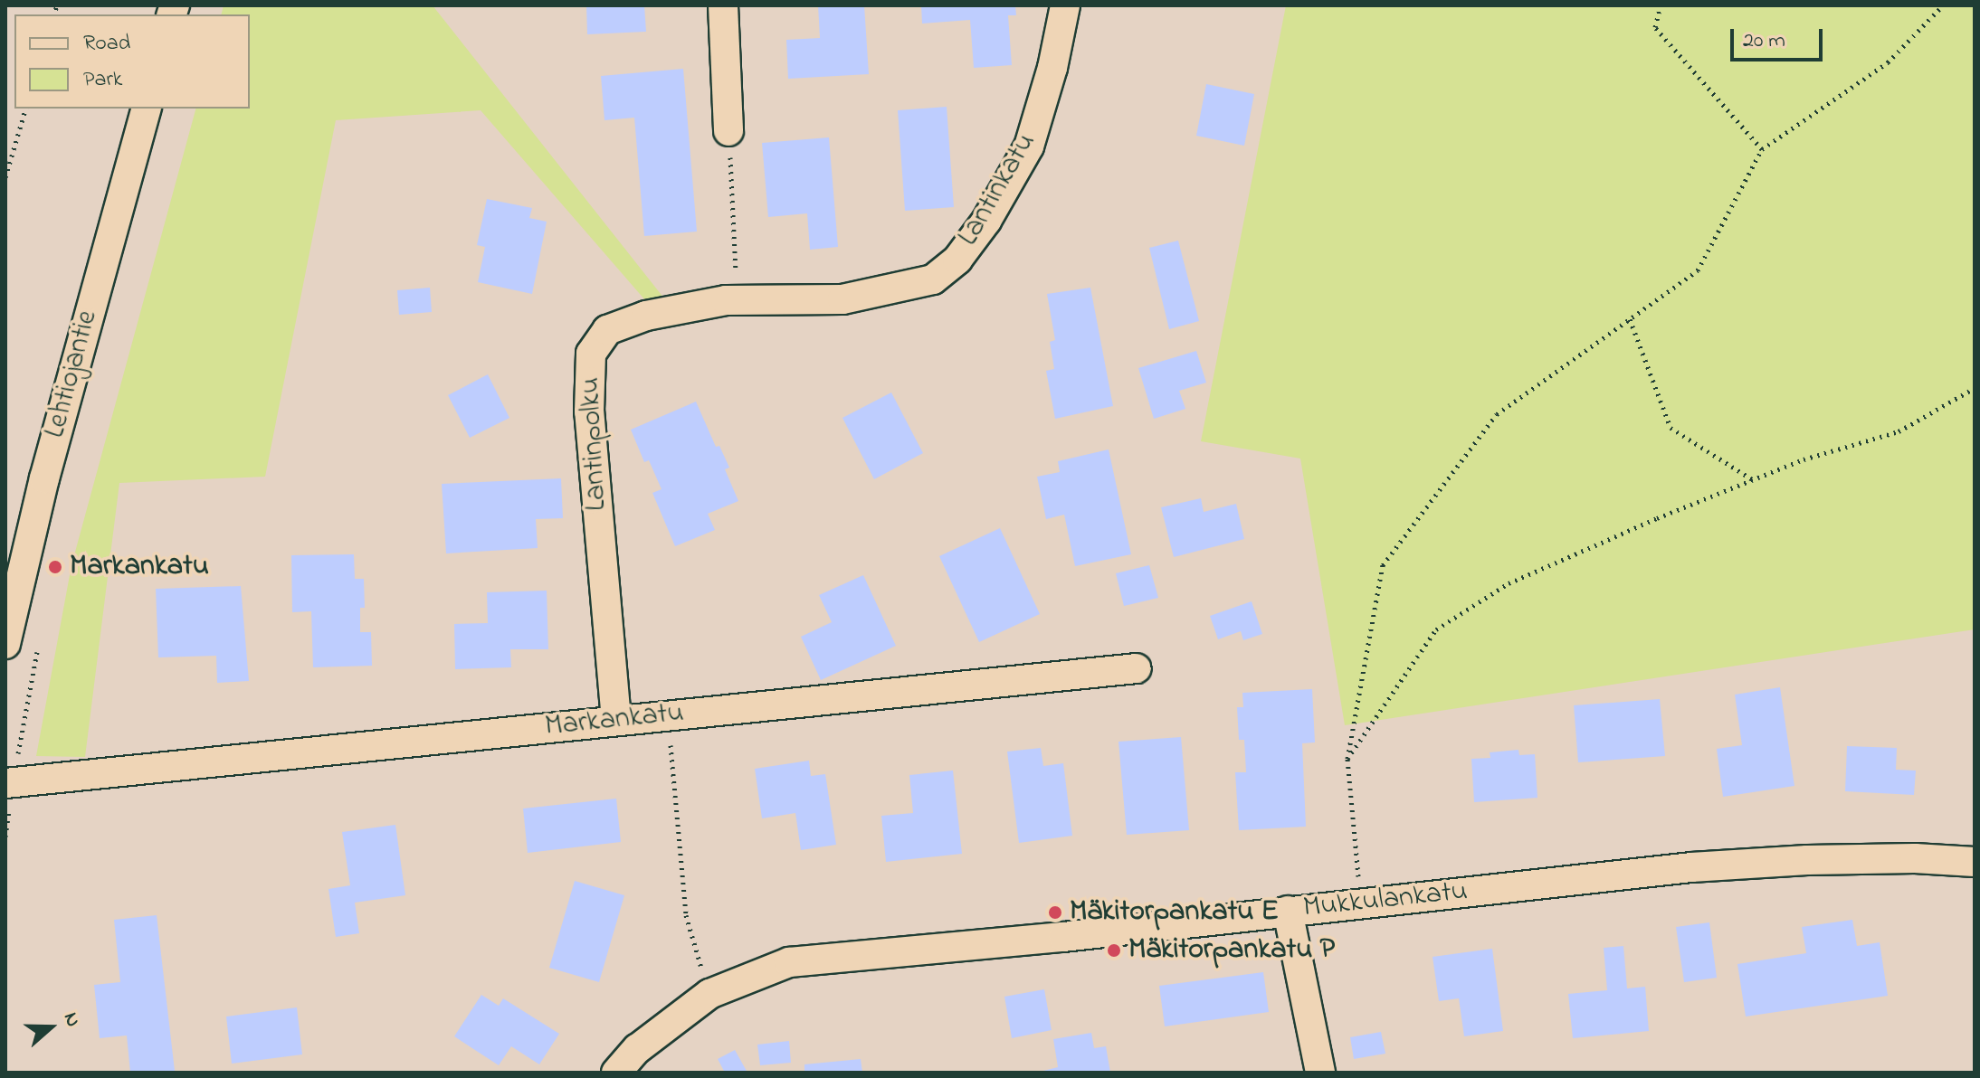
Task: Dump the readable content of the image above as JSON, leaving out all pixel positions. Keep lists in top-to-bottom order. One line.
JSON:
{"streets":{"street":["Lantinkatu","Lehtiojantie","Lantinpolku","Markankatu","Mukkulankatu"]},"crossings":[["Lantinkatu","Lantinpolku"],["Lantinpolku","Markankatu"]],"places":["Markankatu","Mäkitorpankatu E","Mäkitorpankatu P"],"legend":["Road","Park"],"scale_bar":"20 m","north":"right"}
